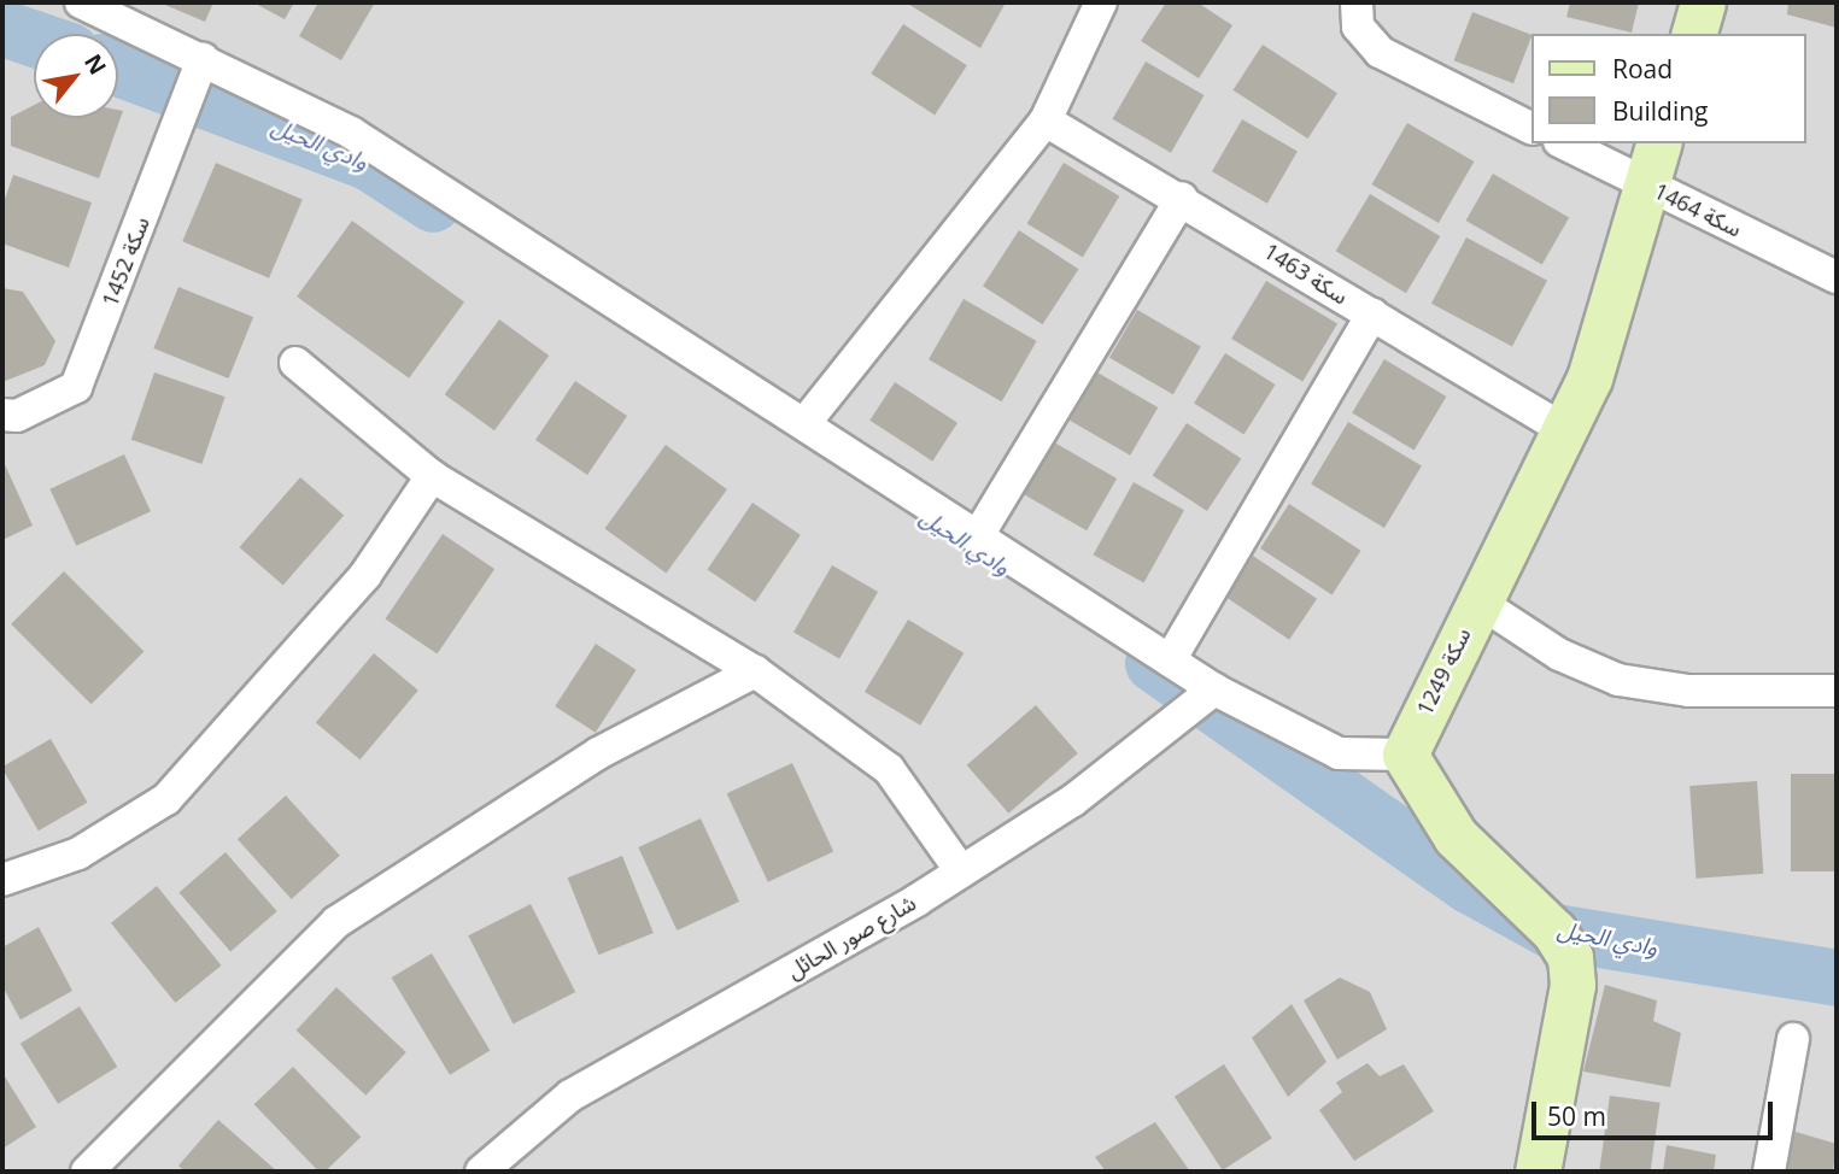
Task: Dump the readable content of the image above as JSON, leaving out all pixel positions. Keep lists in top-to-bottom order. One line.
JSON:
{"streets":{"street":["سكة 1464","سكة 1452","سكة 1463","سكة 1249","شارع صور الحائل"]},"crossings":[["سكة 1464","سكة 1249"],["سكة 1463","سكة 1249"]],"water":["وادي الحيل"],"legend":["Road","Building"],"scale_bar":"50 m","north":"top right"}
